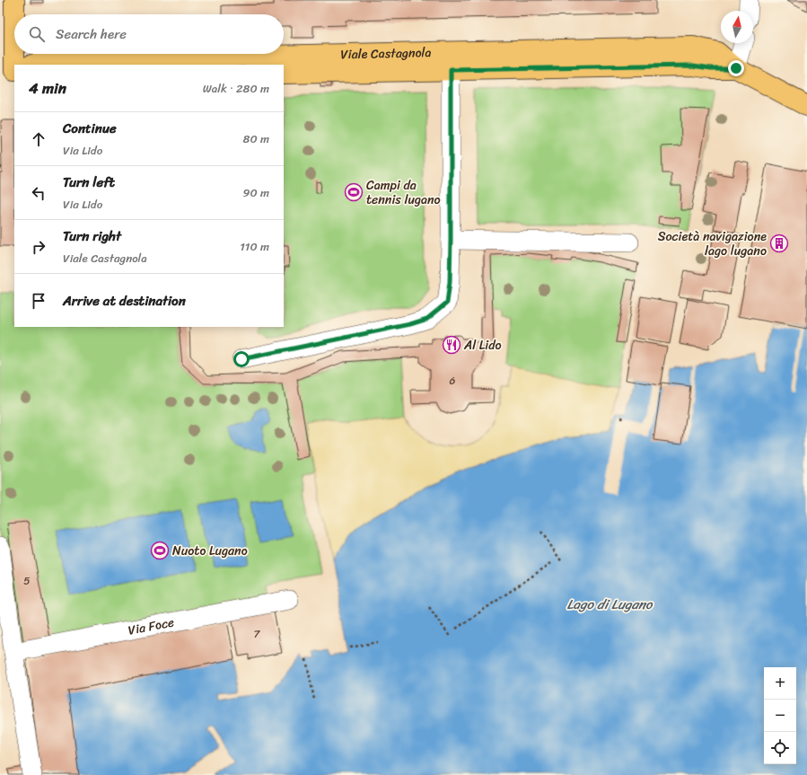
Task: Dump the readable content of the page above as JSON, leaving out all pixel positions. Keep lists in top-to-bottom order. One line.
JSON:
{"streets":{"main road":["Viale Castagnola"],"street":["Via Foce"]},"water":["Lago di Lugano"],"places":{"sports":["Campi da tennis lugano","Nuoto Lugano"],"building":["Società navigazione lago lugano"],"restaurant":["Al Lido"]},"house_numbers":["6","5","7"],"north":"top","page":{"search":"Search here","heading":["4 min","Walk · 280 m"],"list":[["Continue","Via Lido","80 m"],["Turn left","Via Lido","90 m"],["Turn right","Viale Castagnola","110 m"],"Arrive at destination"],"map_buttons":["+","−"]}}
